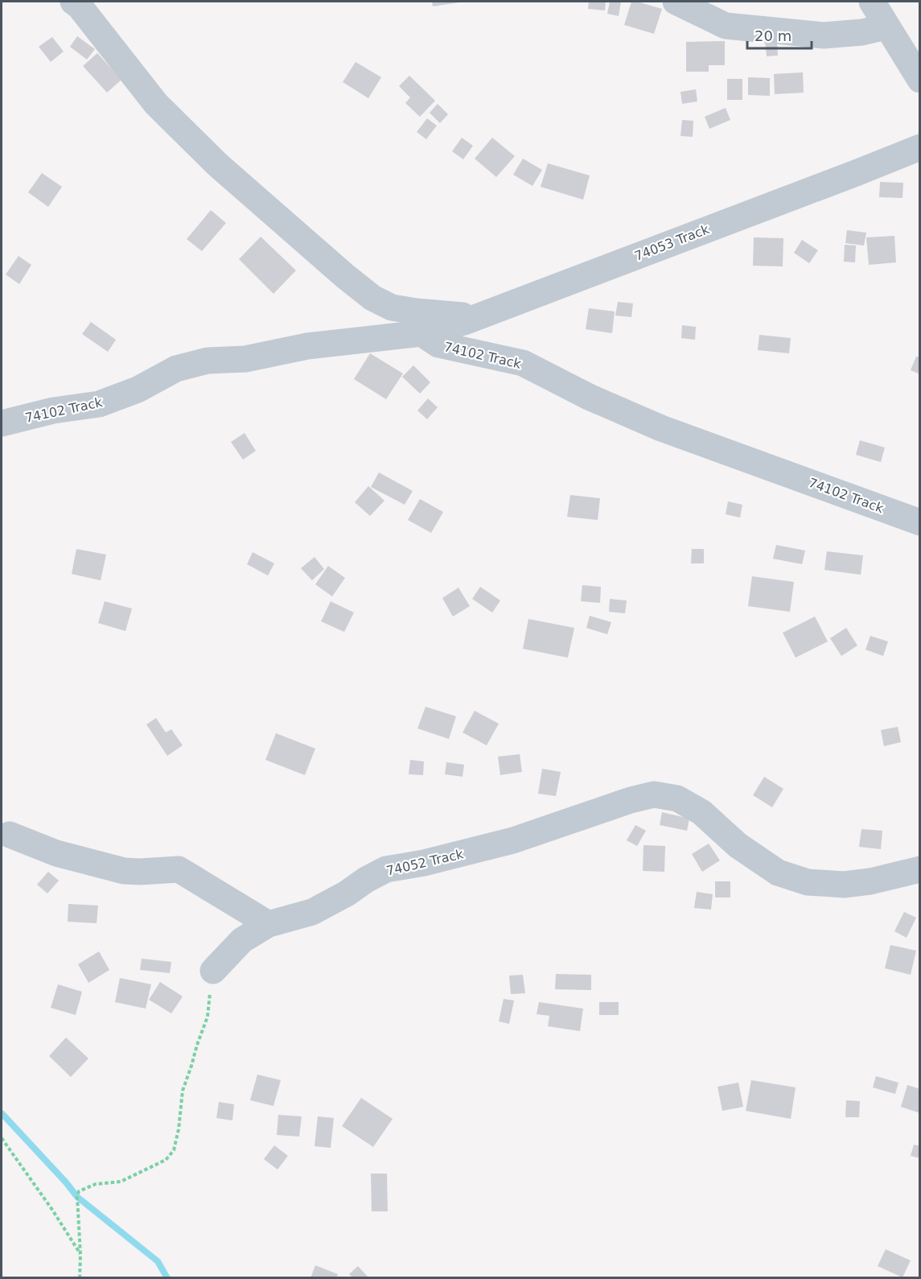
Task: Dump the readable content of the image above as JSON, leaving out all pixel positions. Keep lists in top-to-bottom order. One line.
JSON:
{"streets":{"street":["74053 Track","74102 Track","74052 Track"]},"crossings":[["74053 Track","74102 Track"]],"scale_bar":"20 m"}
